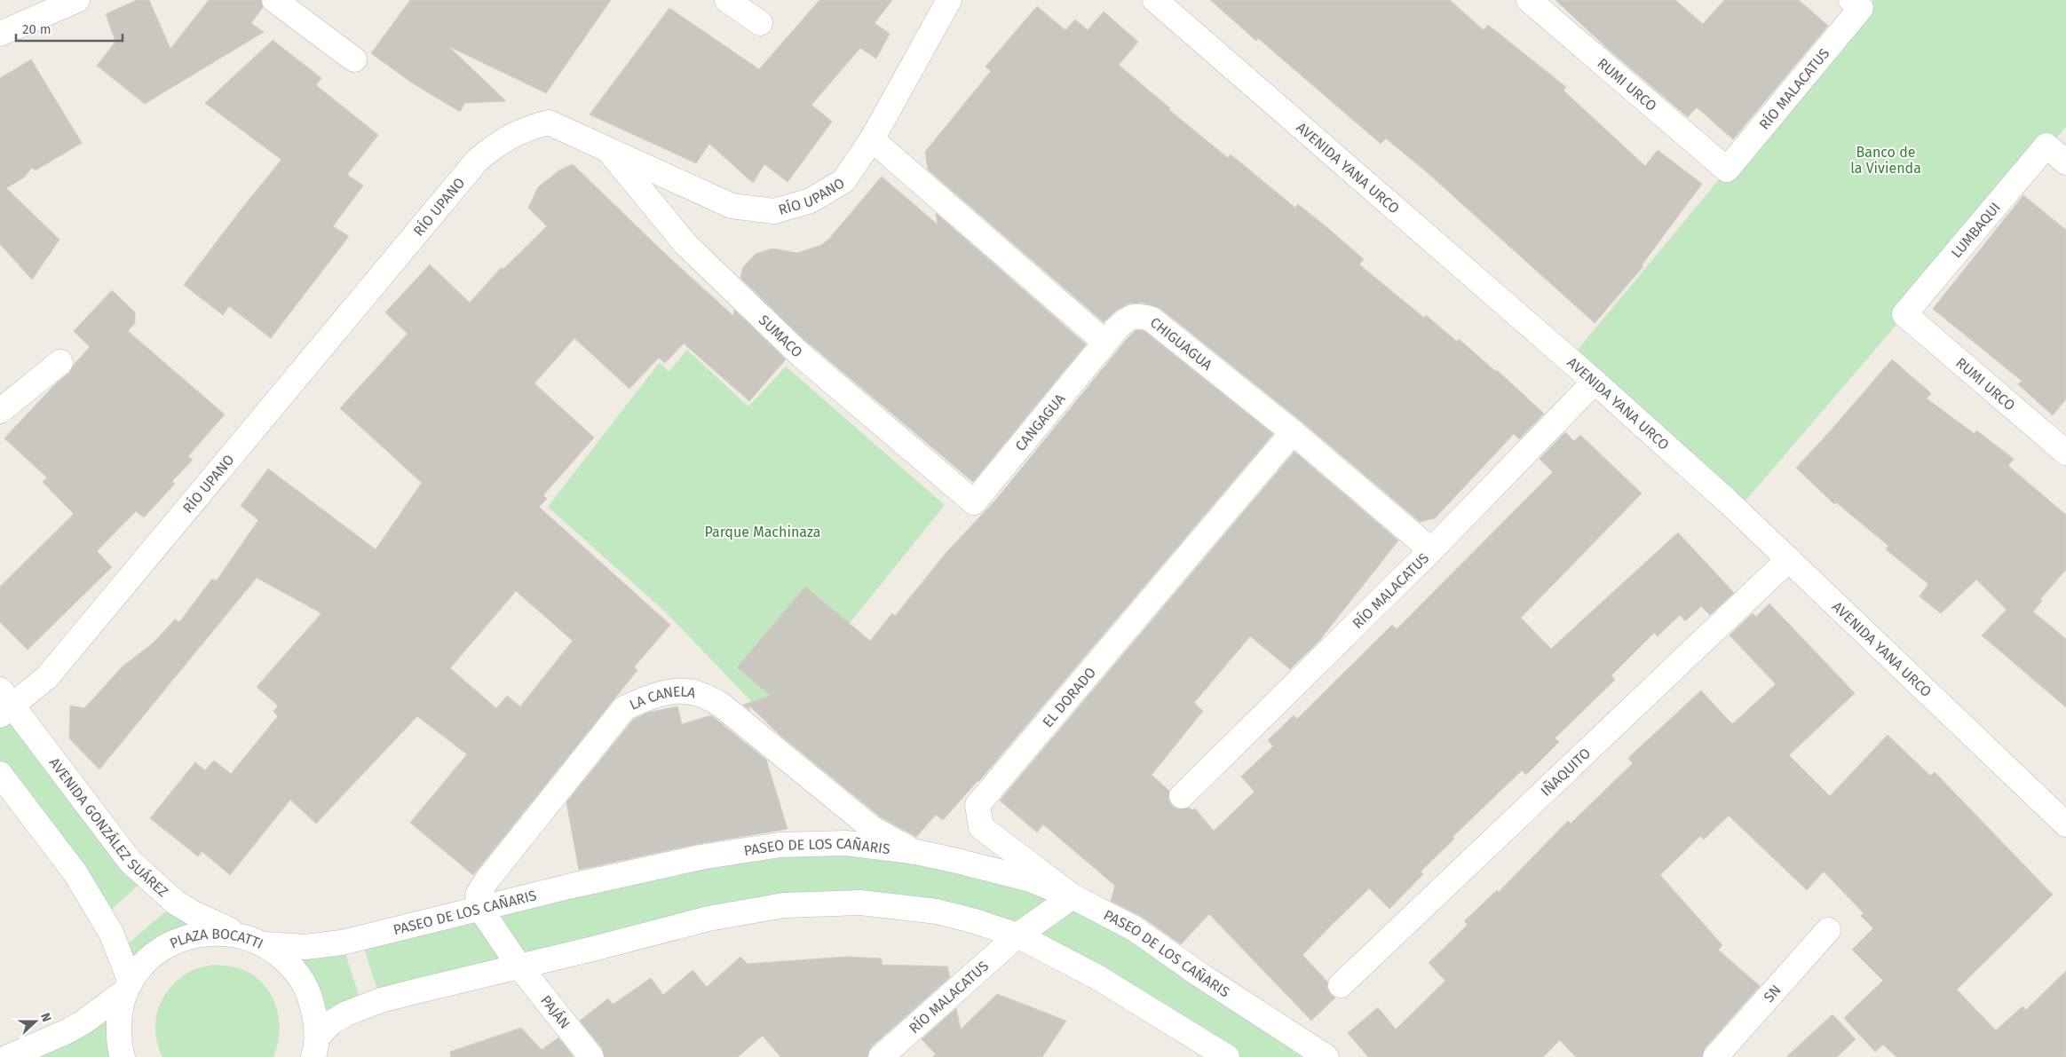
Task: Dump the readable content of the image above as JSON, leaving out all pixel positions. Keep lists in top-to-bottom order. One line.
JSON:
{"streets":{"street":["RUMI URCO","RÍO MALACATUS","AVENIDA YANA URCO","RÍO UPANO","LUMBAQUI","SUMACO","CHIGUAGUA","CANGAGUA","EL DORADO","LA CANELA","IÑAQUITO","AVENIDA GONZÁLEZ SUÁREZ","PASEO DE LOS CAÑARIS","PLAZA BOCATTI","SN","PAJÁN"]},"crossings":[["RUMI URCO","RÍO MALACATUS"],["RUMI URCO","LUMBAQUI"],["RÍO MALACATUS","AVENIDA YANA URCO"],["RÍO MALACATUS","CHIGUAGUA"],["AVENIDA YANA URCO","IÑAQUITO"],["RÍO UPANO","SUMACO"],["RÍO UPANO","AVENIDA GONZÁLEZ SUÁREZ"],["SUMACO","CANGAGUA"],["CHIGUAGUA","CANGAGUA"],["CHIGUAGUA","EL DORADO"],["EL DORADO","PASEO DE LOS CAÑARIS"],["LA CANELA","PASEO DE LOS CAÑARIS"],["AVENIDA GONZÁLEZ SUÁREZ","PLAZA BOCATTI"],["PASEO DE LOS CAÑARIS","PLAZA BOCATTI"]],"parks":["Banco de la Vivienda","Parque Machinaza"],"scale_bar":"20 m","north":"right"}
